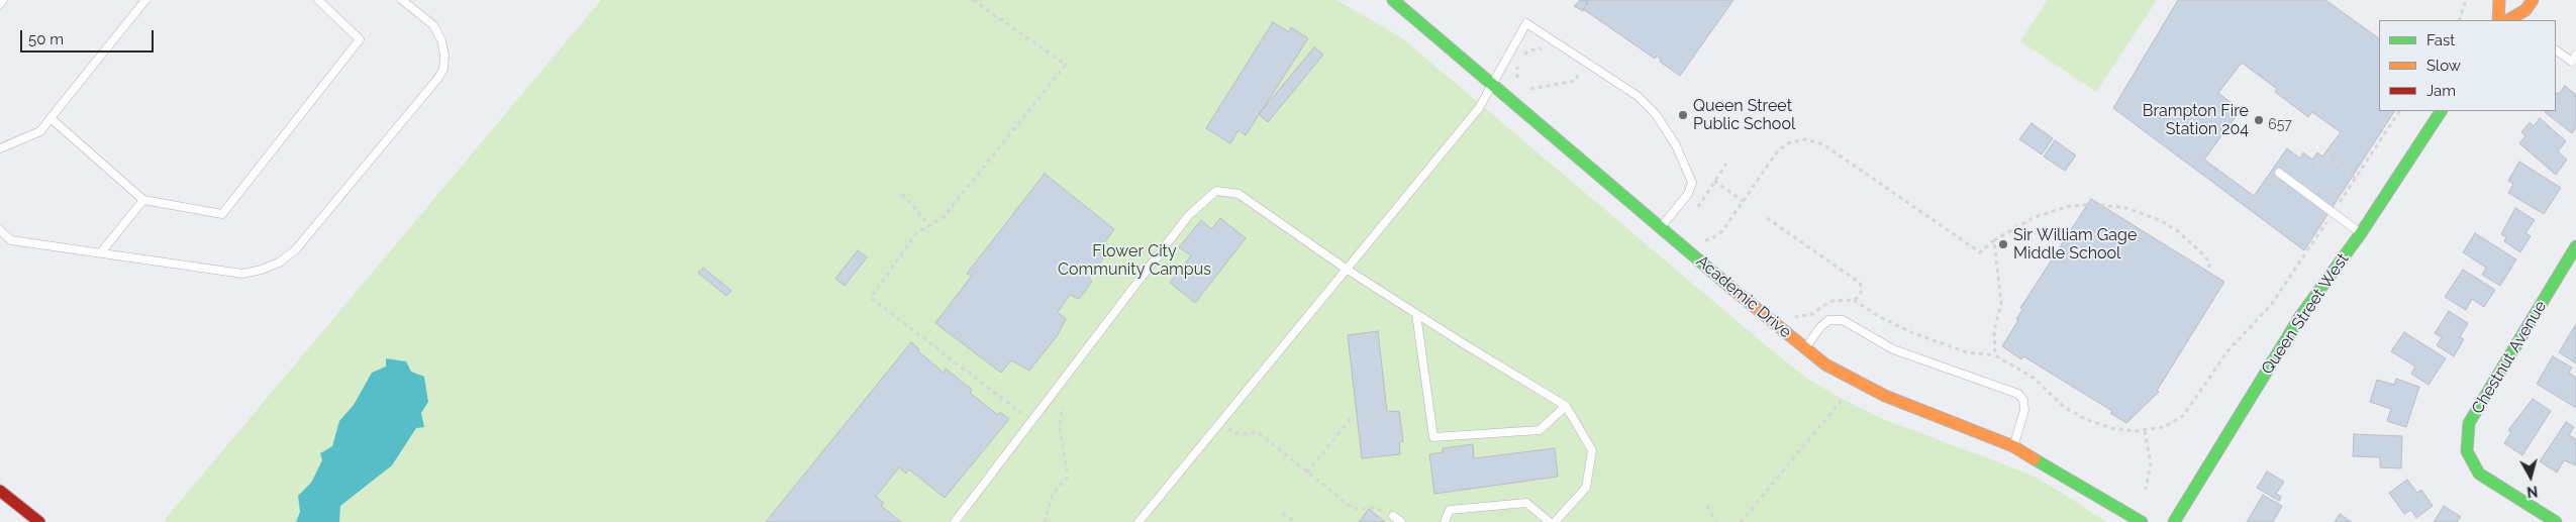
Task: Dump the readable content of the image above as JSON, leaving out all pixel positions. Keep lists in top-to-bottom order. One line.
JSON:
{"streets":{"street":["Academic Drive","Queen Street West","Chestnut Avenue"]},"parks":["Flower City Community Campus"],"places":["Queen Street Public School","Brampton Fire Station 204","Sir William Gage Middle School"],"house_numbers":["657"],"legend":["Fast","Slow","Jam"],"scale_bar":"50 m","north":"bottom"}
